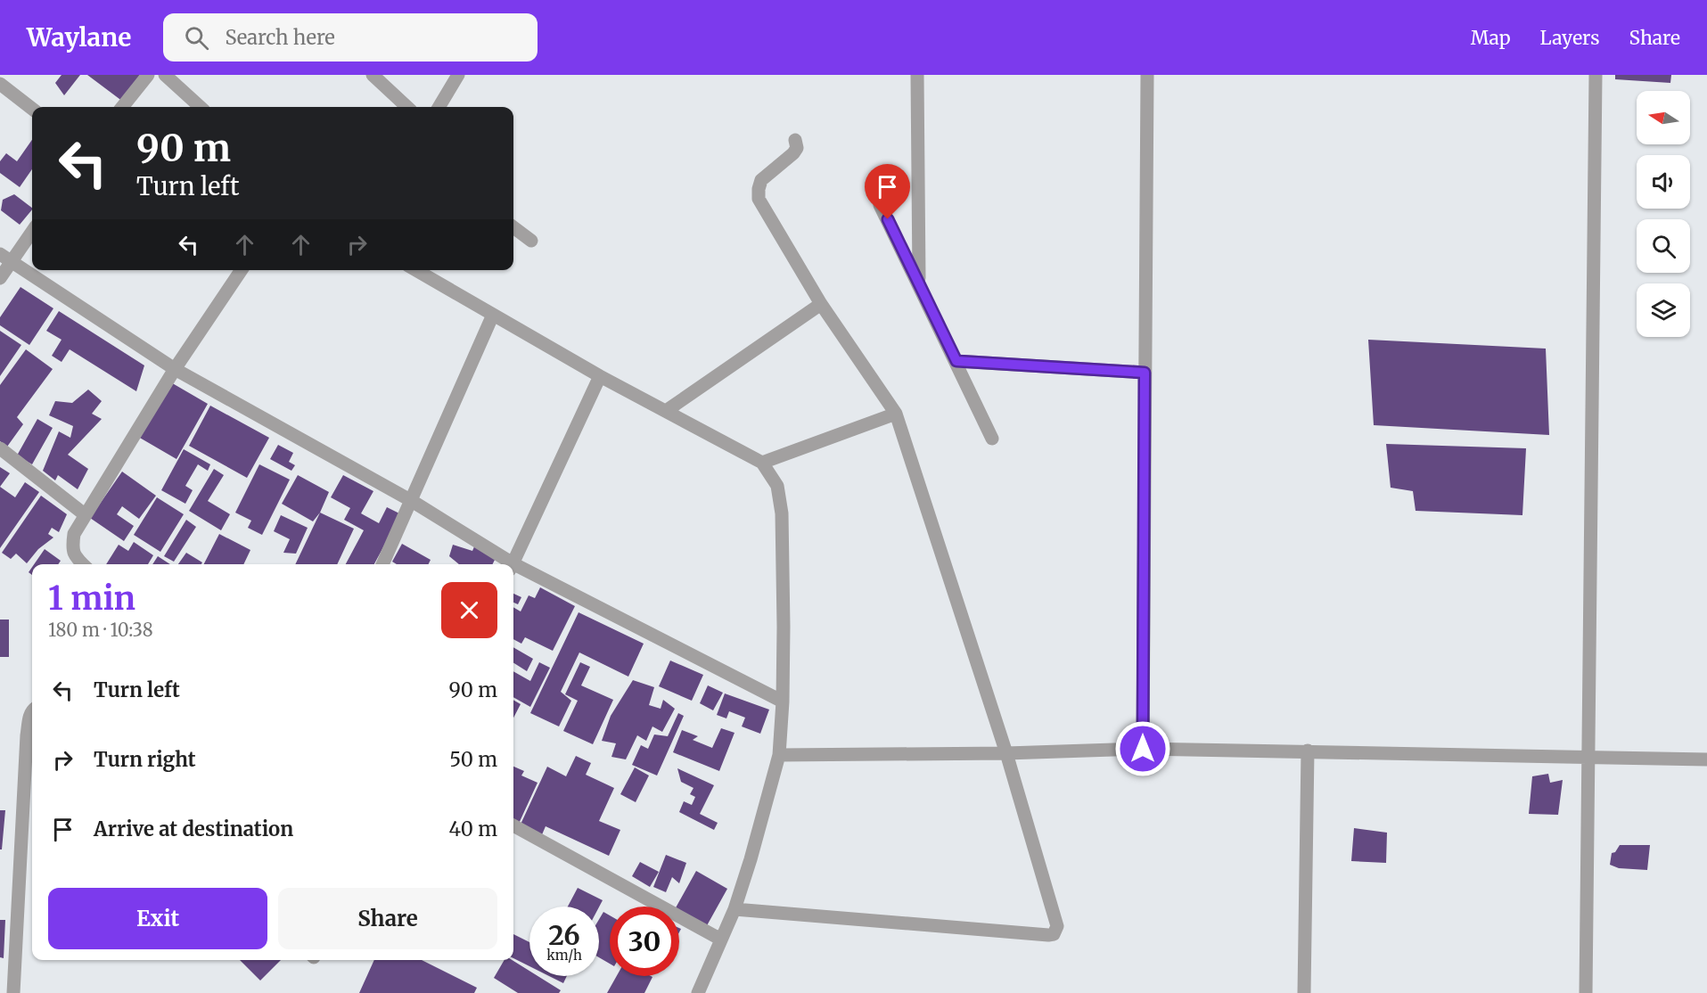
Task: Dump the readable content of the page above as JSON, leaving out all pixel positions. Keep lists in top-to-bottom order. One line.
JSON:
{"north":"left","page":{"header":"Waylane","search":"Search here","nav":["Map","Layers","Share"],"turn":["90 m","Turn left"],"heading":["1 min","180 m · 10:38"],"list":[{"name":"Turn left","value":"90 m"},{"name":"Turn right","value":"50 m"},{"name":"Arrive at destination","value":"40 m"}],"buttons":["Exit","Share"],"speed":"26 km/h","limit":"30"}}
